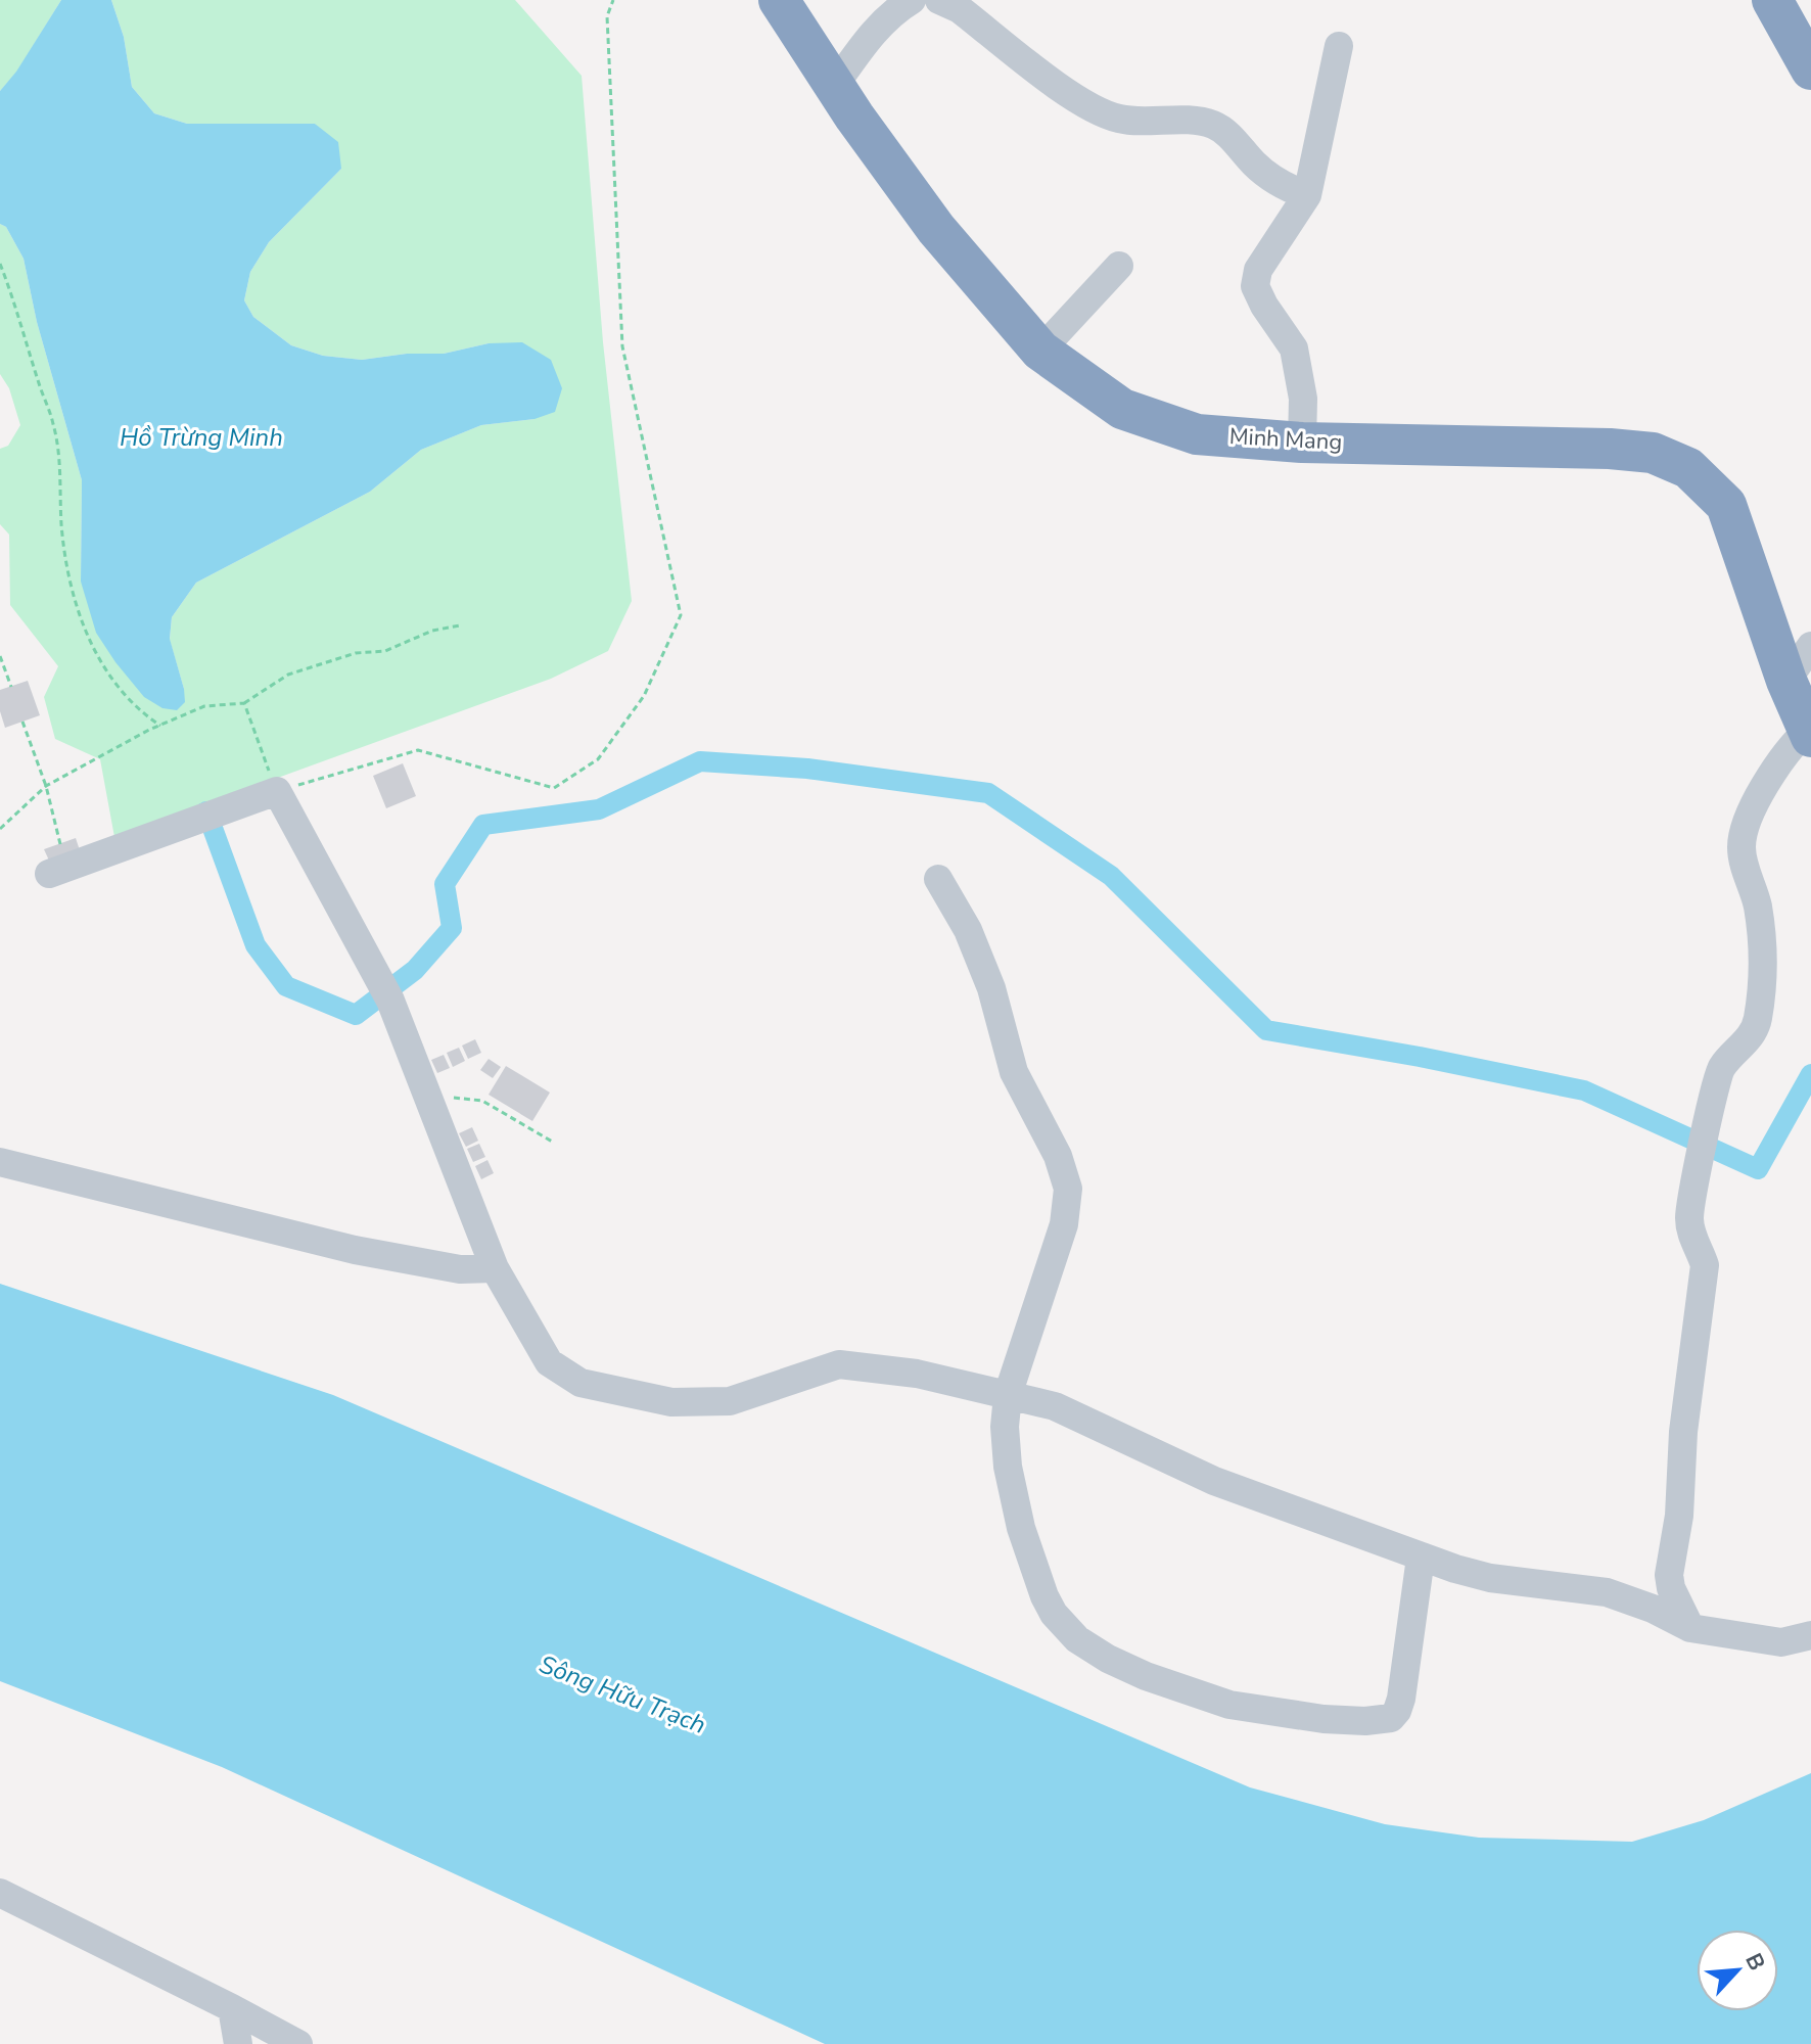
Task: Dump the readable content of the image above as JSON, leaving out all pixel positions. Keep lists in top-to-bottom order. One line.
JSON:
{"streets":{"highway":["Minh Mang"]},"water":["Hồ Trừng Minh","Sông Hữu Trạch"],"north":"top right"}
